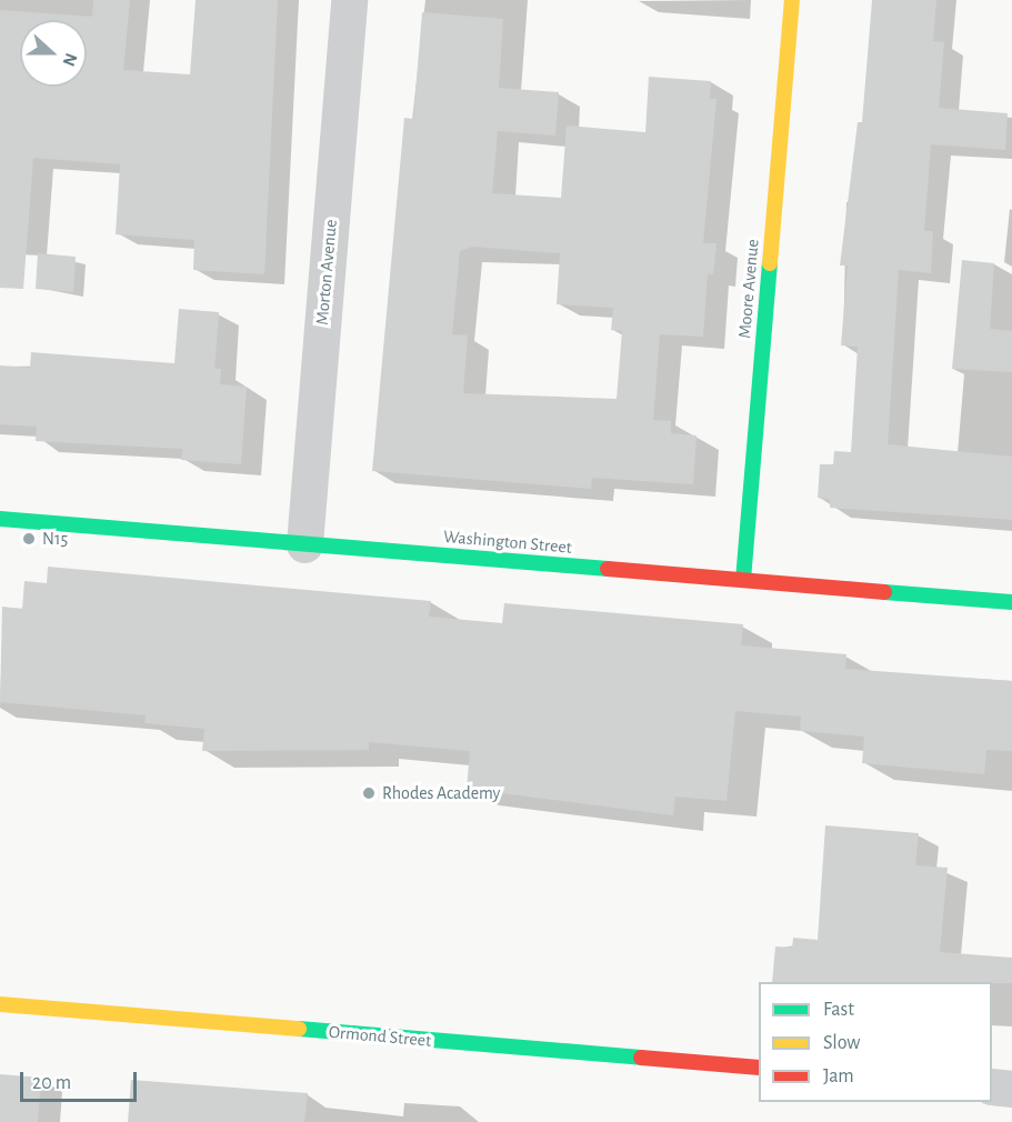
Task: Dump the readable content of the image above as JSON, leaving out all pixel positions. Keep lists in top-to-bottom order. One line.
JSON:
{"streets":{"street":["Morton Avenue","Moore Avenue","Washington Street","Ormond Street"]},"crossings":[["Morton Avenue","Washington Street"],["Moore Avenue","Washington Street"]],"places":["N15","Rhodes Academy"],"legend":["Fast","Slow","Jam"],"scale_bar":"20 m","north":"right"}
